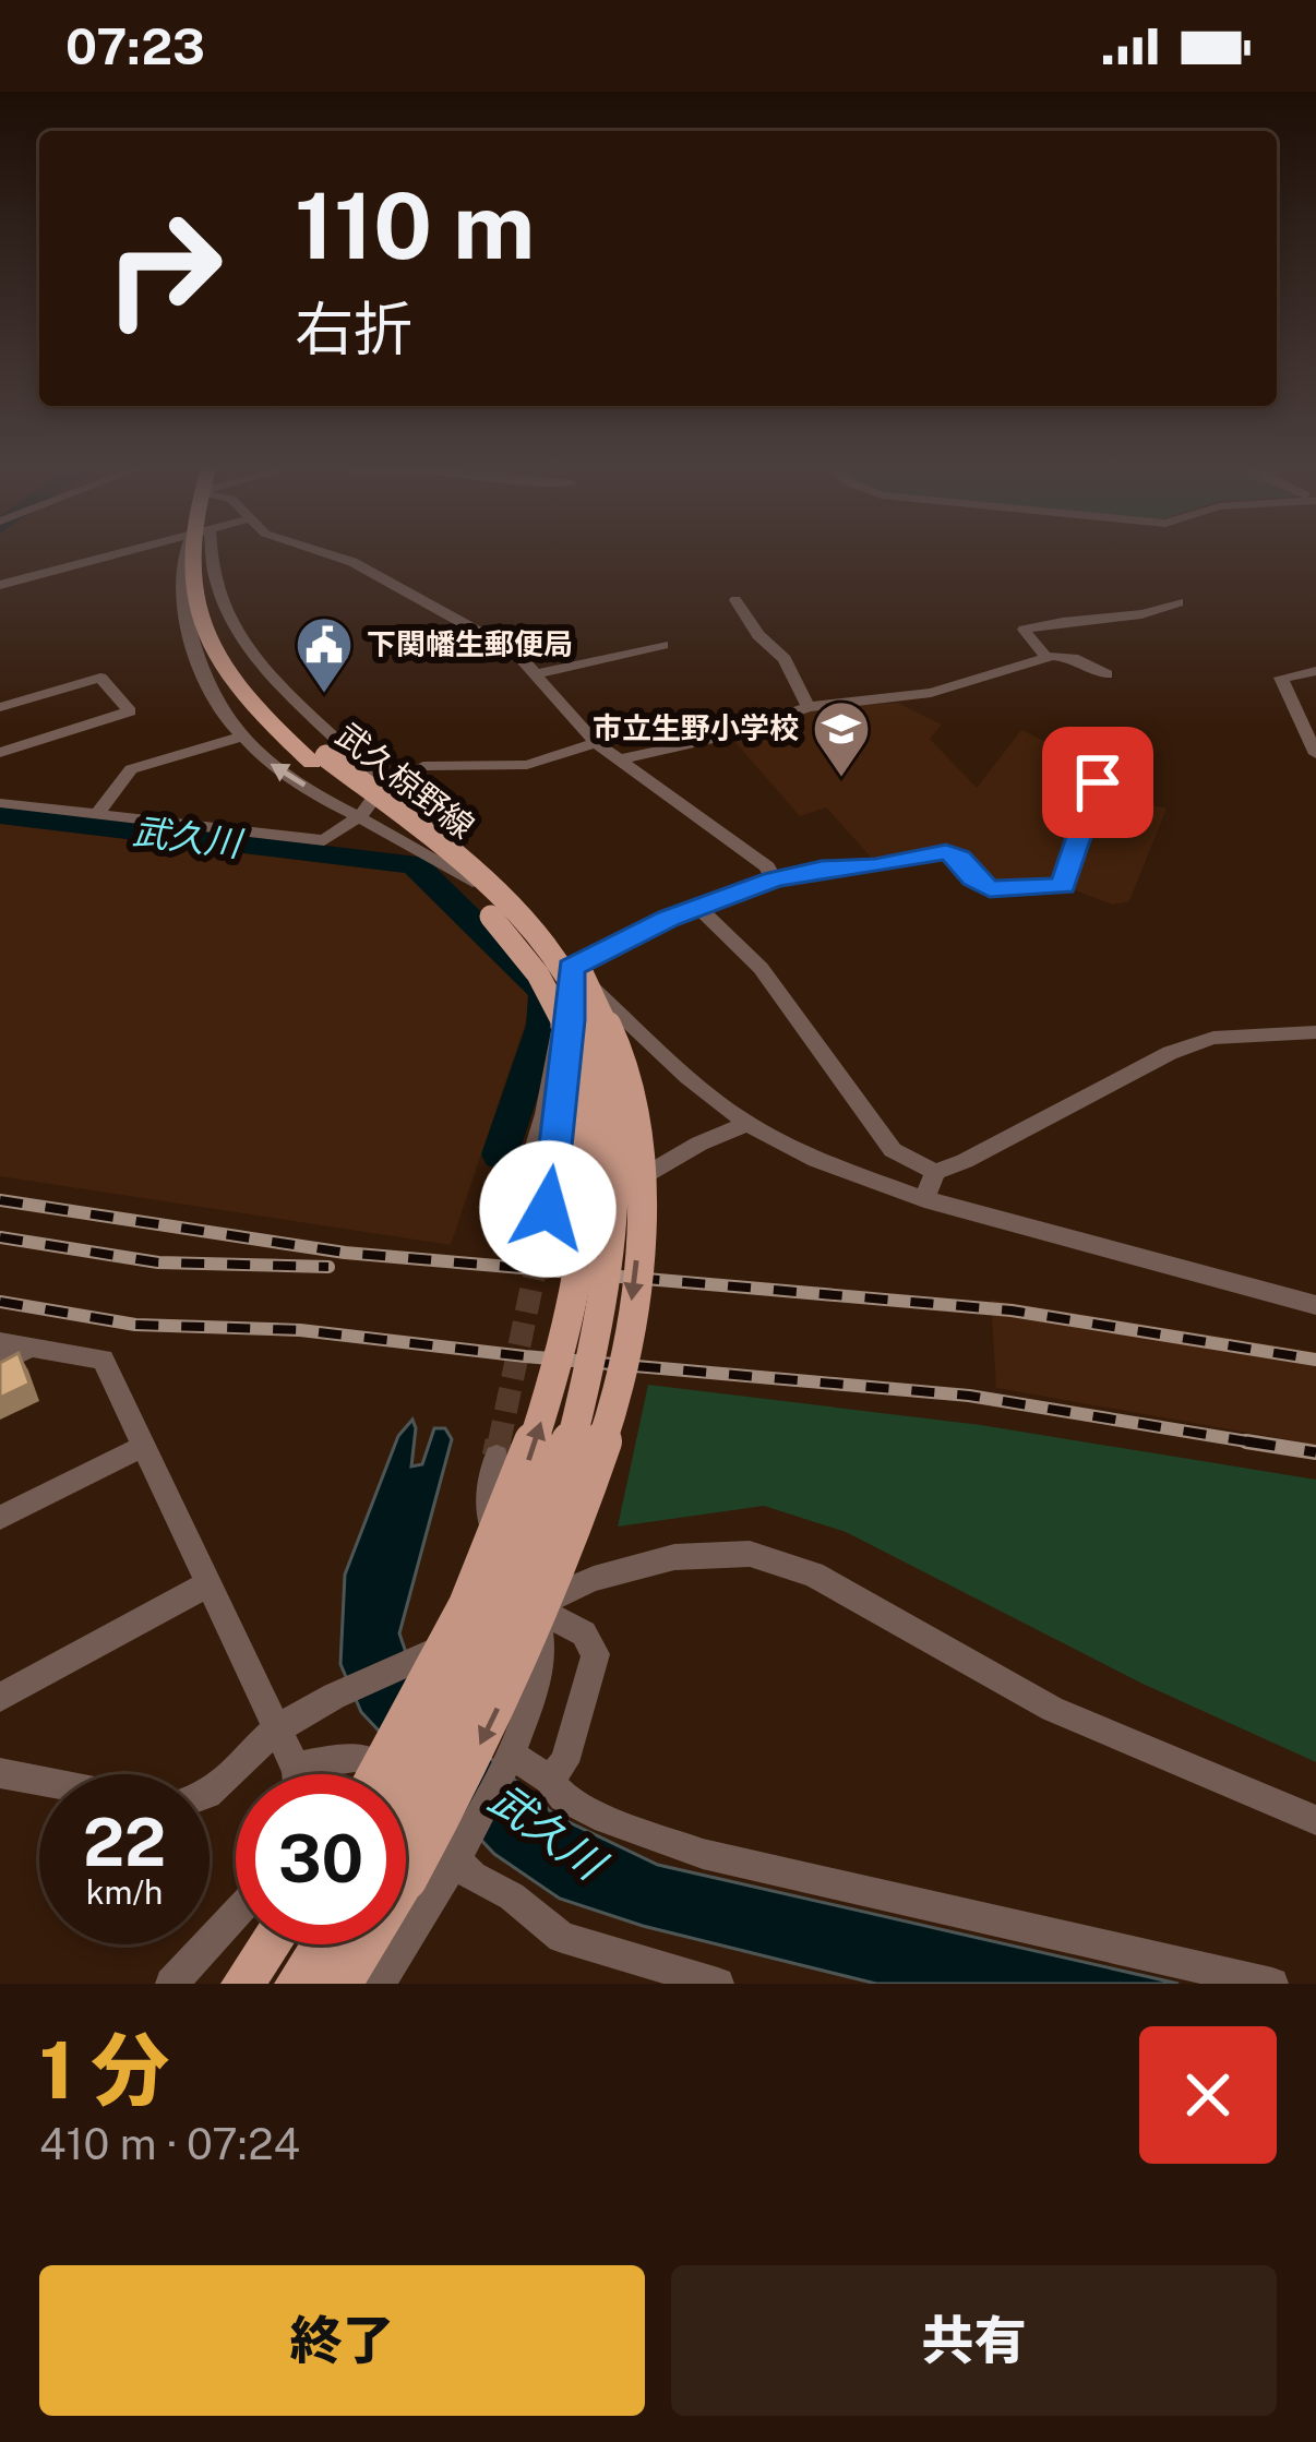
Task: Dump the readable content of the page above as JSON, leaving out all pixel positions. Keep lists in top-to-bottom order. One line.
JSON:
{"streets":{"main road":["武久椋野線"]},"water":["武久川"],"places":{"public building":["下関幡生郵便局"],"school or university":["市立生野小学校"]},"page":{"status":"07:23","turn":["110 m","右折"],"speed":"22 km/h","limit":"30","heading":["1 分","410 m · 07:24"],"buttons":["終了","共有"]}}
